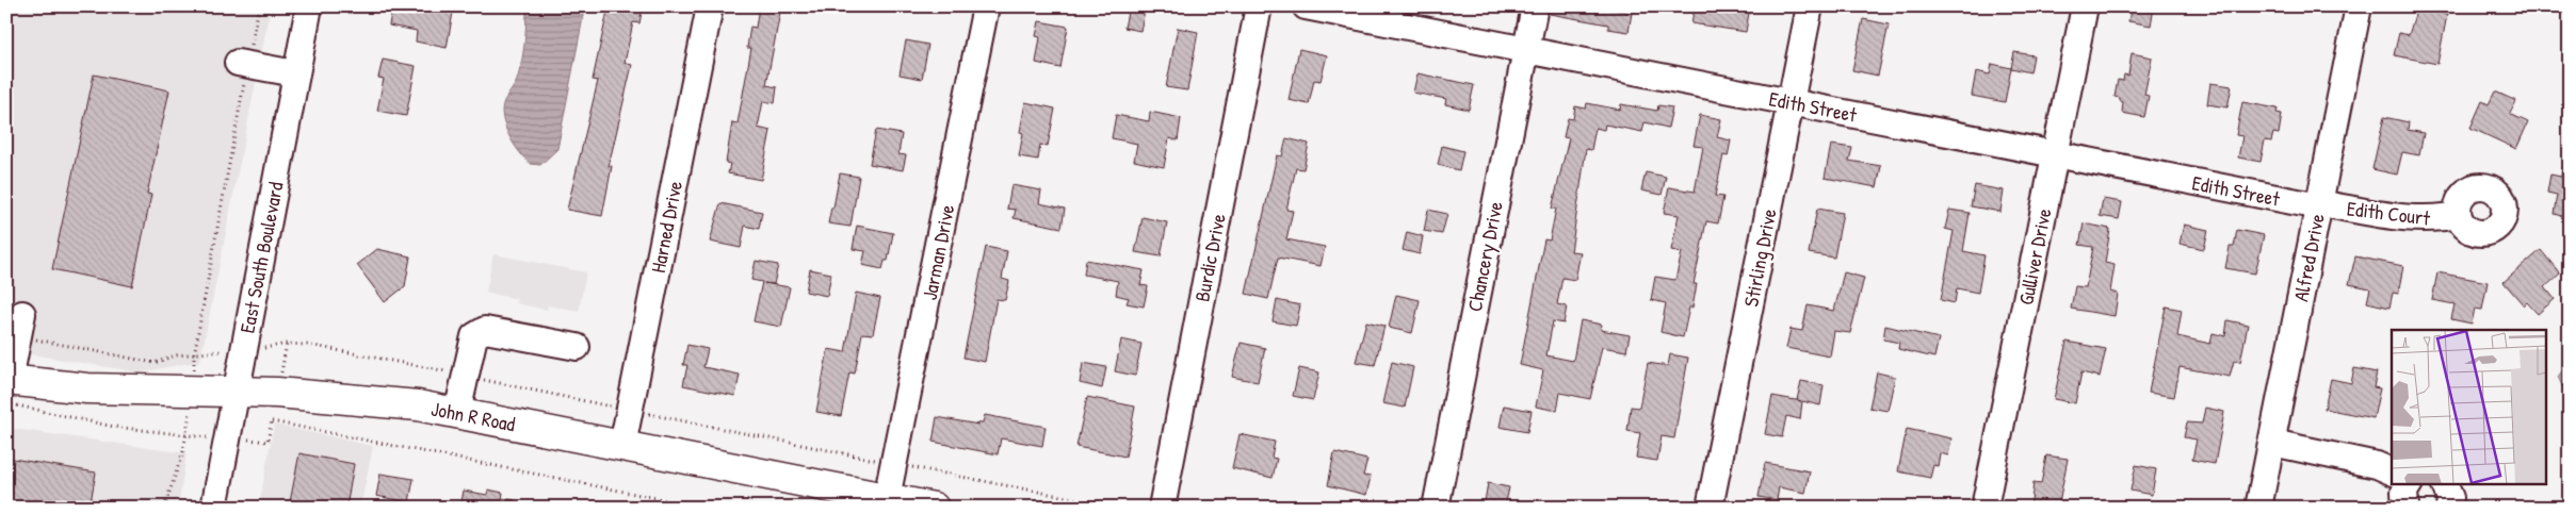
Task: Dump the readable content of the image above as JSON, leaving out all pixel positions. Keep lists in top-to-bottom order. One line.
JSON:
{"streets":{"main road":["John R Road"],"street":["Edith Street","Edith Court","Harned Drive","Jarman Drive","Chancery Drive","Gulliver Drive","East South Boulevard","Burdic Drive","Stirling Drive","Alfred Drive"]},"crossings":[["Edith Street","Edith Court"],["Edith Street","Chancery Drive"],["Edith Street","Gulliver Drive"],["Edith Street","Stirling Drive"],["Edith Street","Alfred Drive"],["Edith Court","Alfred Drive"],["Harned Drive","John R Road"],["Jarman Drive","John R Road"],["East South Boulevard","John R Road"]]}
